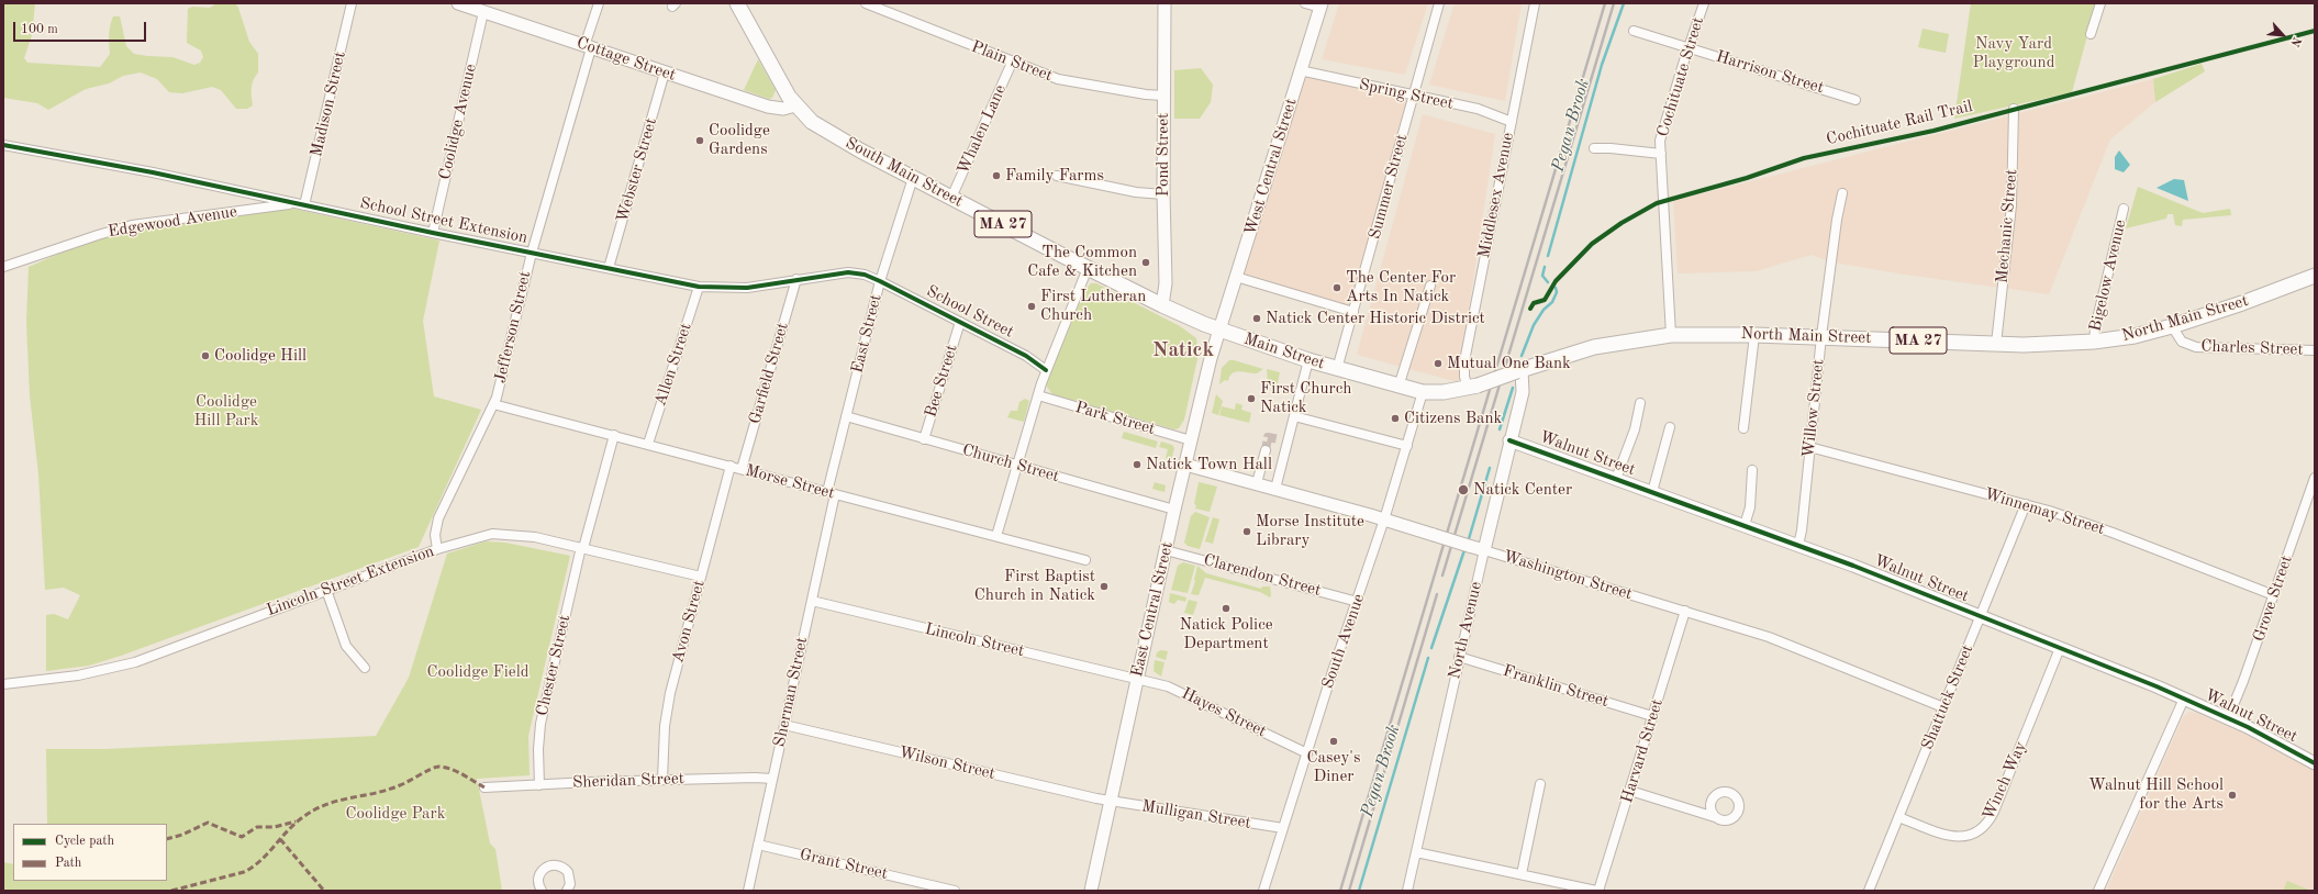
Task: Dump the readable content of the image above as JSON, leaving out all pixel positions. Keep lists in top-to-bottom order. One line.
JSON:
{"streets":{"main road":["South Main Street","MA 27","North Main Street","Main Street"],"street":["Cottage Street","Plain Street","Harrison Street","Cochituate Street","Spring Street","Madison Street","Coolidge Avenue","Whalen Lane","Pond Street","West Central Street","Webster Street","Summer Street","Middlesex Avenue","School Street Extension","Edgewood Avenue","Mechanic Street","Bigelow Avenue","School Street","Jefferson Street","East Street","Charles Street","Allen Street","Garfield Street","Bee Street","Willow Street","Park Street","Walnut Street","Church Street","Morse Street","Winnemay Street","Clarendon Street","Washington Street","Lincoln Street Extension","Grove Street","East Central Street","Avon Street","North Avenue","Lincoln Street","South Avenue","Chester Street","Franklin Street","Sherman Street","Shattuck Street","Hayes Street","Harvard Street","Wilson Street","Sheridan Street","Winch Way","Mulligan Street","Grant Street"],"cycle path":["Cochituate Rail Trail"]},"crossings":[["Cottage Street","Coolidge Avenue"],["Cottage Street","Webster Street"],["Cottage Street","South Main Street"],["Cottage Street","Jefferson Street"],["Plain Street","Whalen Lane"],["Plain Street","Pond Street"],["Harrison Street","Cochituate Street"],["Cochituate Street","North Main Street"],["Spring Street","West Central Street"],["Spring Street","Summer Street"],["Spring Street","Middlesex Avenue"],["Madison Street","School Street Extension"],["Coolidge Avenue","School Street Extension"],["Whalen Lane","South Main Street"],["Pond Street","South Main Street"],["West Central Street","South Main Street"],["West Central Street","Main Street"],["West Central Street","East Central Street"],["Webster Street","School Street Extension"],["South Main Street","East Street"],["South Main Street","Main Street"],["South Main Street","East Central Street"],["Summer Street","Main Street"],["Middlesex Avenue","North Main Street"],["Middlesex Avenue","Main Street"],["School Street Extension","Edgewood Avenue"],["School Street Extension","School Street"],["School Street Extension","Jefferson Street"],["School Street Extension","East Street"],["School Street Extension","Allen Street"],["School Street Extension","Garfield Street"],["Mechanic Street","North Main Street"],["Bigelow Avenue","North Main Street"],["School Street","East Street"],["School Street","Bee Street"],["North Main Street","Charles Street"],["North Main Street","Main Street"],["North Main Street","Willow Street"],["North Main Street","North Avenue"],["Jefferson Street","Morse Street"],["Jefferson Street","Lincoln Street Extension"],["East Street","Church Street"],["East Street","Morse Street"],["East Street","Sherman Street"],["Main Street","East Central Street"],["Main Street","South Avenue"],["Allen Street","Morse Street"],["Garfield Street","Morse Street"],["Bee Street","Church Street"],["Willow Street","Walnut Street"],["Willow Street","Winnemay Street"],["Park Street","East Central Street"],["Walnut Street","Grove Street"],["Walnut Street","North Avenue"],["Walnut Street","Shattuck Street"],["Walnut Street","Winch Way"],["Church Street","East Central Street"],["Morse Street","Avon Street"],["Morse Street","Chester Street"],["Morse Street","Sherman Street"],["Winnemay Street","Grove Street"],["Winnemay Street","Shattuck Street"],["Clarendon Street","East Central Street"],["Clarendon Street","South Avenue"],["Washington Street","East Central Street"],["Washington Street","North Avenue"],["Washington Street","South Avenue"],["Washington Street","Shattuck Street"],["Washington Street","Harvard Street"],["Lincoln Street Extension","Avon Street"],["Lincoln Street Extension","Chester Street"],["East Central Street","Lincoln Street"],["East Central Street","Hayes Street"],["East Central Street","Wilson Street"],["East Central Street","Mulligan Street"],["Avon Street","Sheridan Street"],["North Avenue","Franklin Street"],["Lincoln Street","Sherman Street"],["Lincoln Street","Hayes Street"],["South Avenue","Hayes Street"],["South Avenue","Mulligan Street"],["Chester Street","Sheridan Street"],["Franklin Street","Harvard Street"],["Sherman Street","Wilson Street"],["Sherman Street","Sheridan Street"],["Sherman Street","Grant Street"],["Shattuck Street","Winch Way"],["Wilson Street","Mulligan Street"]],"districts":["Natick"],"water":["Pegan Brook"],"parks":["Navy Yard Playground","Coolidge Hill Park","Coolidge Field","Coolidge Park"],"places":["Coolidge Gardens","Family Farms","The Common Cafe & Kitchen","The Center For Arts In Natick","First Lutheran Church","Natick Center Historic District","Coolidge Hill","Mutual One Bank","First Church Natick","Citizens Bank","Natick Town Hall","Natick Center","Morse Institute Library","First Baptist Church in Natick","Natick Police Department","Casey's Diner","Walnut Hill School for the Arts"],"legend":["Cycle path","Path"],"scale_bar":"100 m","north":"bottom right"}
